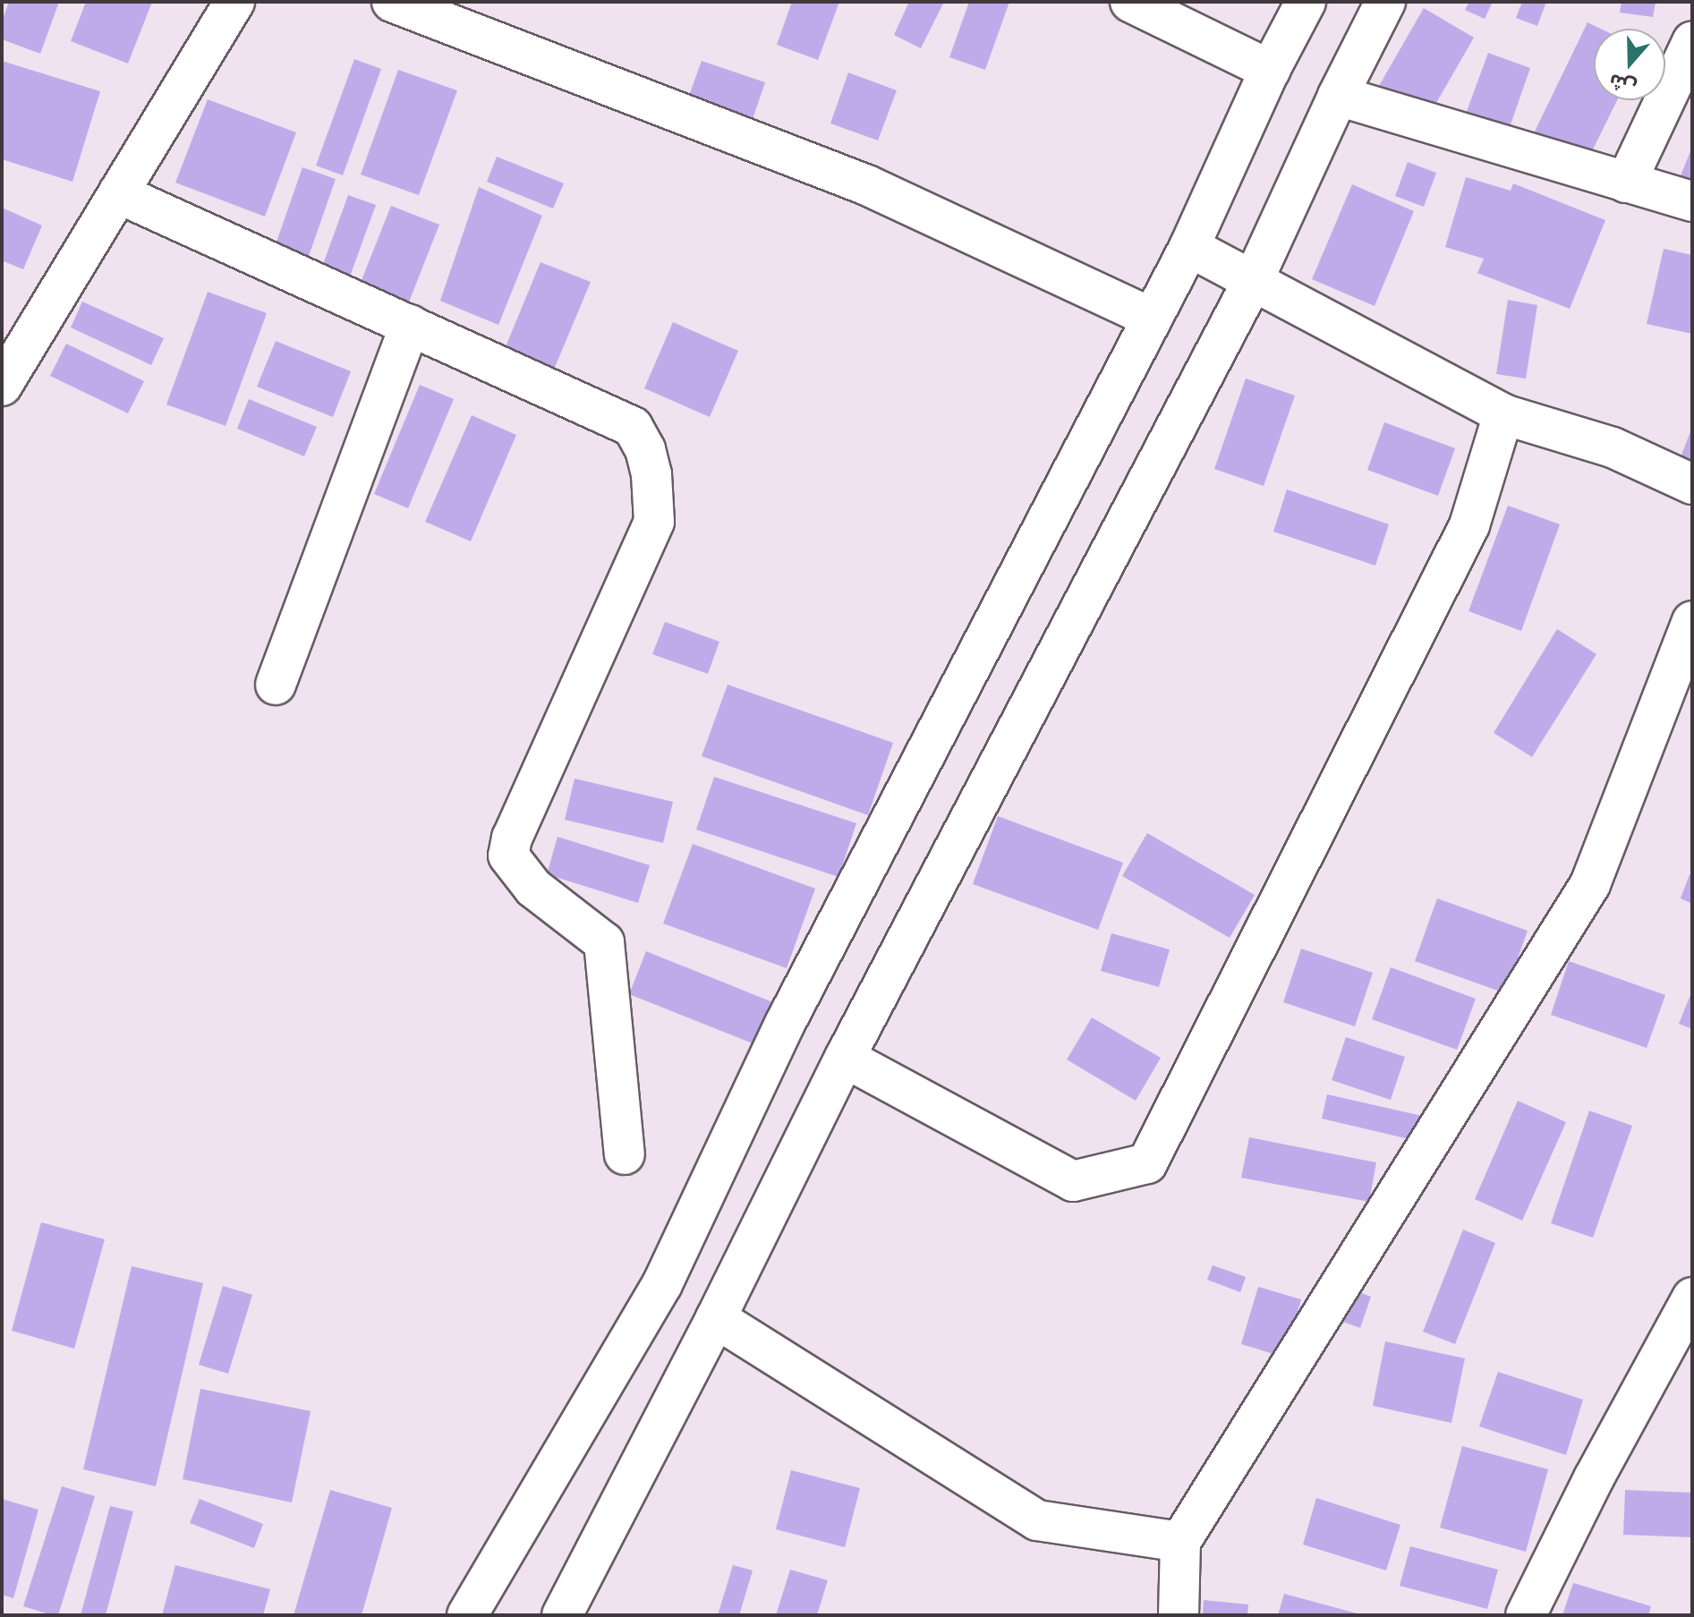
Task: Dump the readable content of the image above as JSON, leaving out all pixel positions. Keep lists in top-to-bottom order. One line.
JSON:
{"north":"bottom"}
